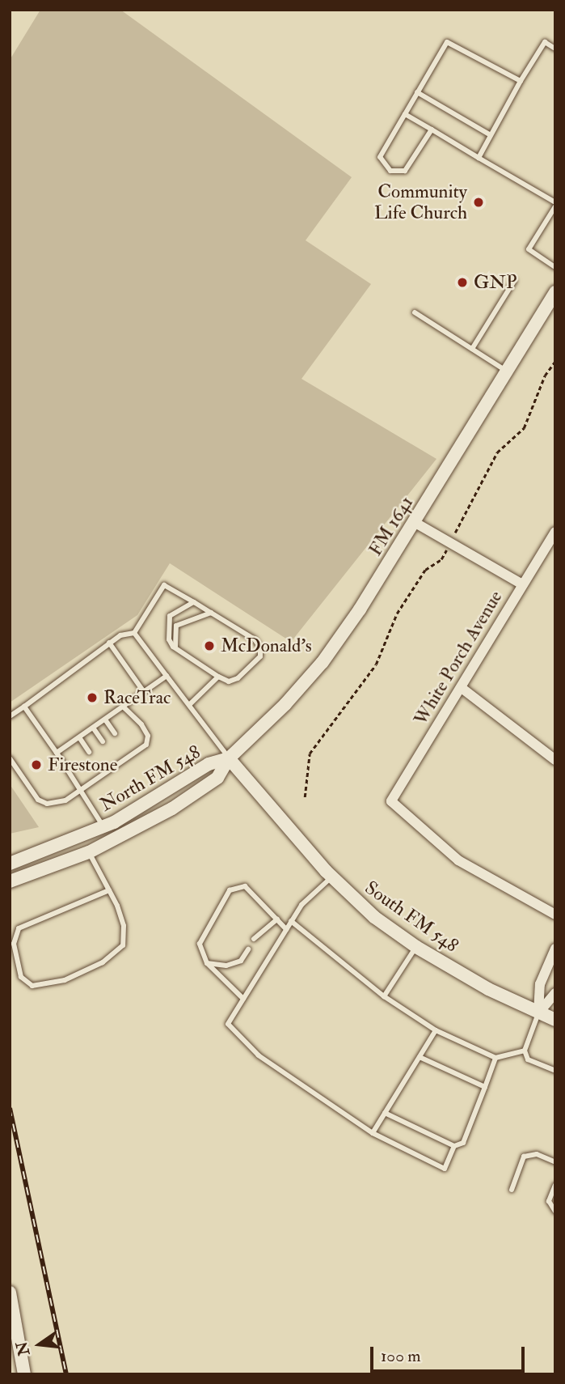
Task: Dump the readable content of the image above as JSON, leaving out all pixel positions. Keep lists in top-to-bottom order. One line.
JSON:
{"streets":{"main road":["FM 1641","North FM 548","South FM 548"],"street":["White Porch Avenue"]},"crossings":[["FM 1641","North FM 548"],["FM 1641","South FM 548"],["North FM 548","South FM 548"]],"places":["Community Life Church","GNP","McDonald's","RaceTrac","Firestone"],"scale_bar":"100 m","north":"left"}
